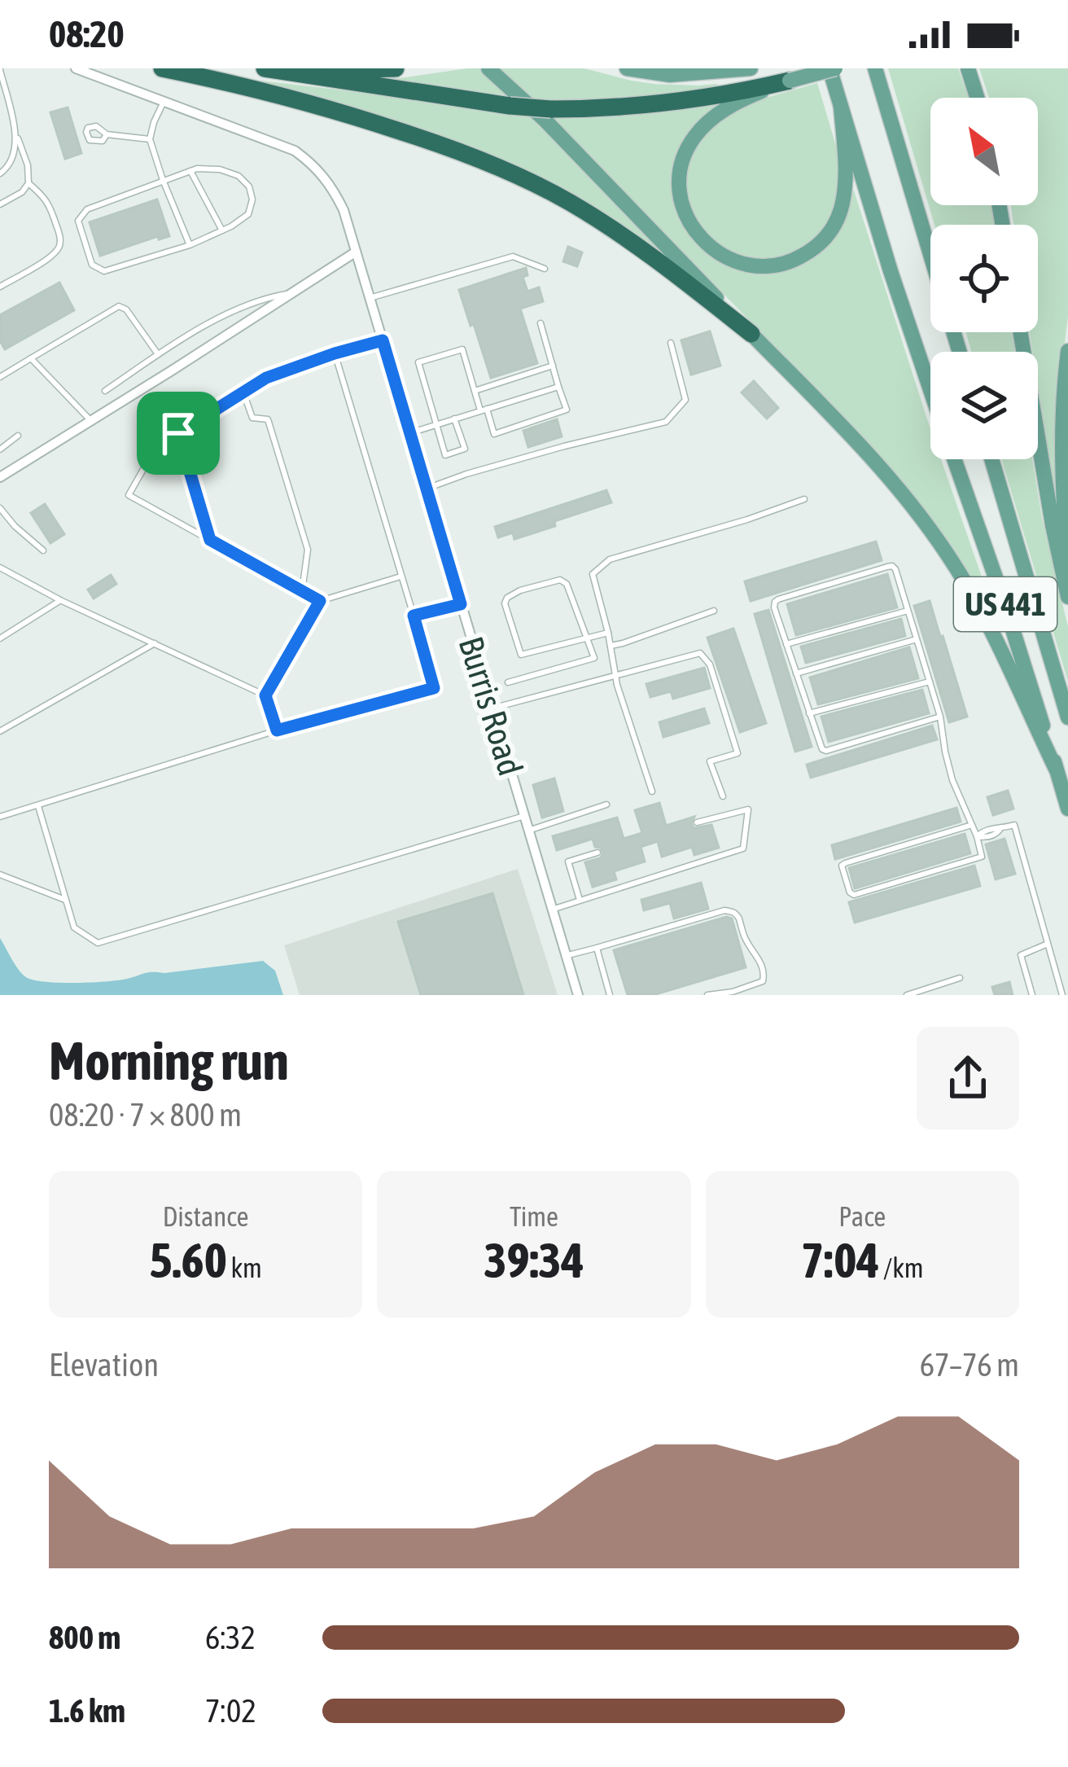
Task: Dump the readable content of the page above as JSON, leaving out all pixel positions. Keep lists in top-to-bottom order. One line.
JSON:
{"streets":{"main road":["US 441"],"street":["Burris Road"]},"north":"top left","page":{"status":"08:20","heading":["Morning run","08:20 · 7 × 800 m"],"stats":[["Distance","5.60 km"],["Time","39:34"],["Pace","7:04 /km"]],"chart":["Elevation","67–76 m"],"list":[{"name":"800 m","note":"6:32"},{"name":"1.6 km","note":"7:02"}]}}
